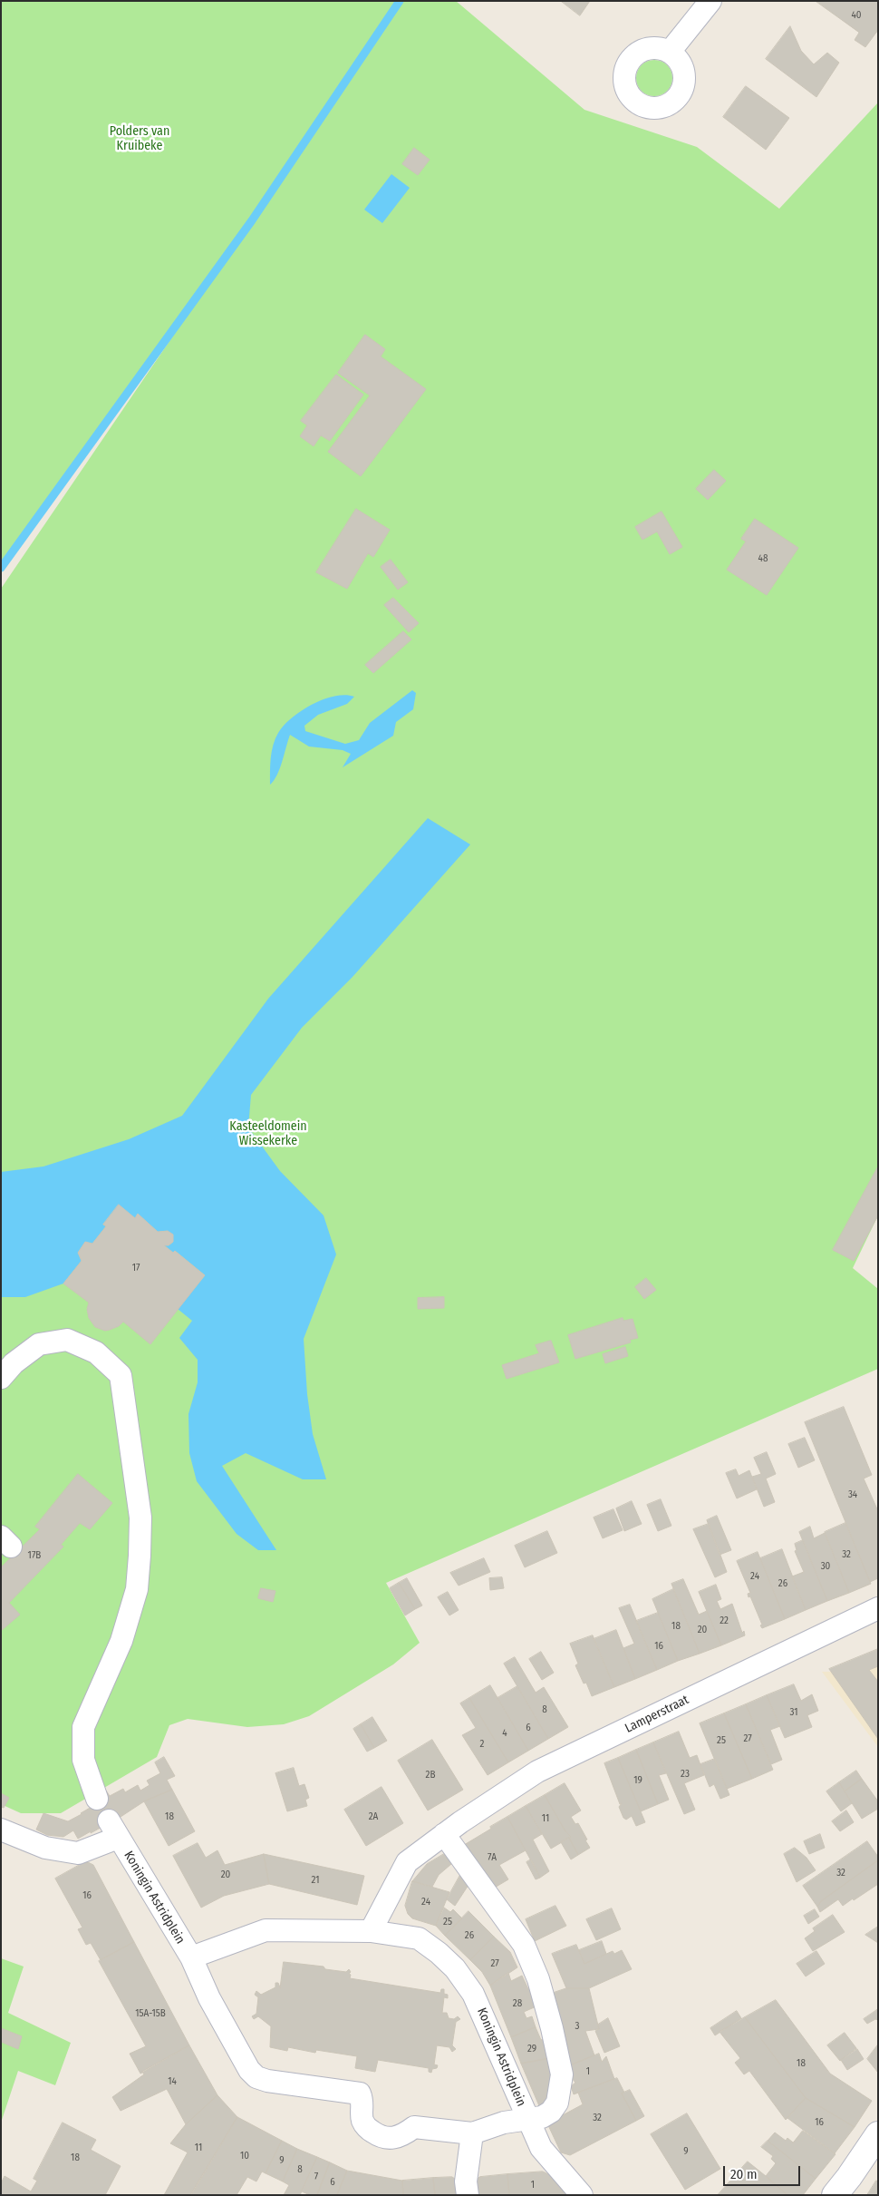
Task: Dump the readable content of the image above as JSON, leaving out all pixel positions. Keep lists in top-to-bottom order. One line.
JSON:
{"streets":{"street":["Lamperstraat","Koningin Astridplein"]},"crossings":[["Lamperstraat","Koningin Astridplein"]],"parks":["Polders van Kruibeke","Kasteeldomein Wissekerke"],"house_numbers":["40","48","17","34","32","17B","30","24","26","22","18","20","16","8","31","6","4","27","25","2","23","2B","19","18","2A","11","7A","32","20","21","16","24","25","26","27","28","15A-15B","3","29","18","1","14","32","16","11","9","10","18","9","8","7","6","1"],"scale_bar":"20 m"}
